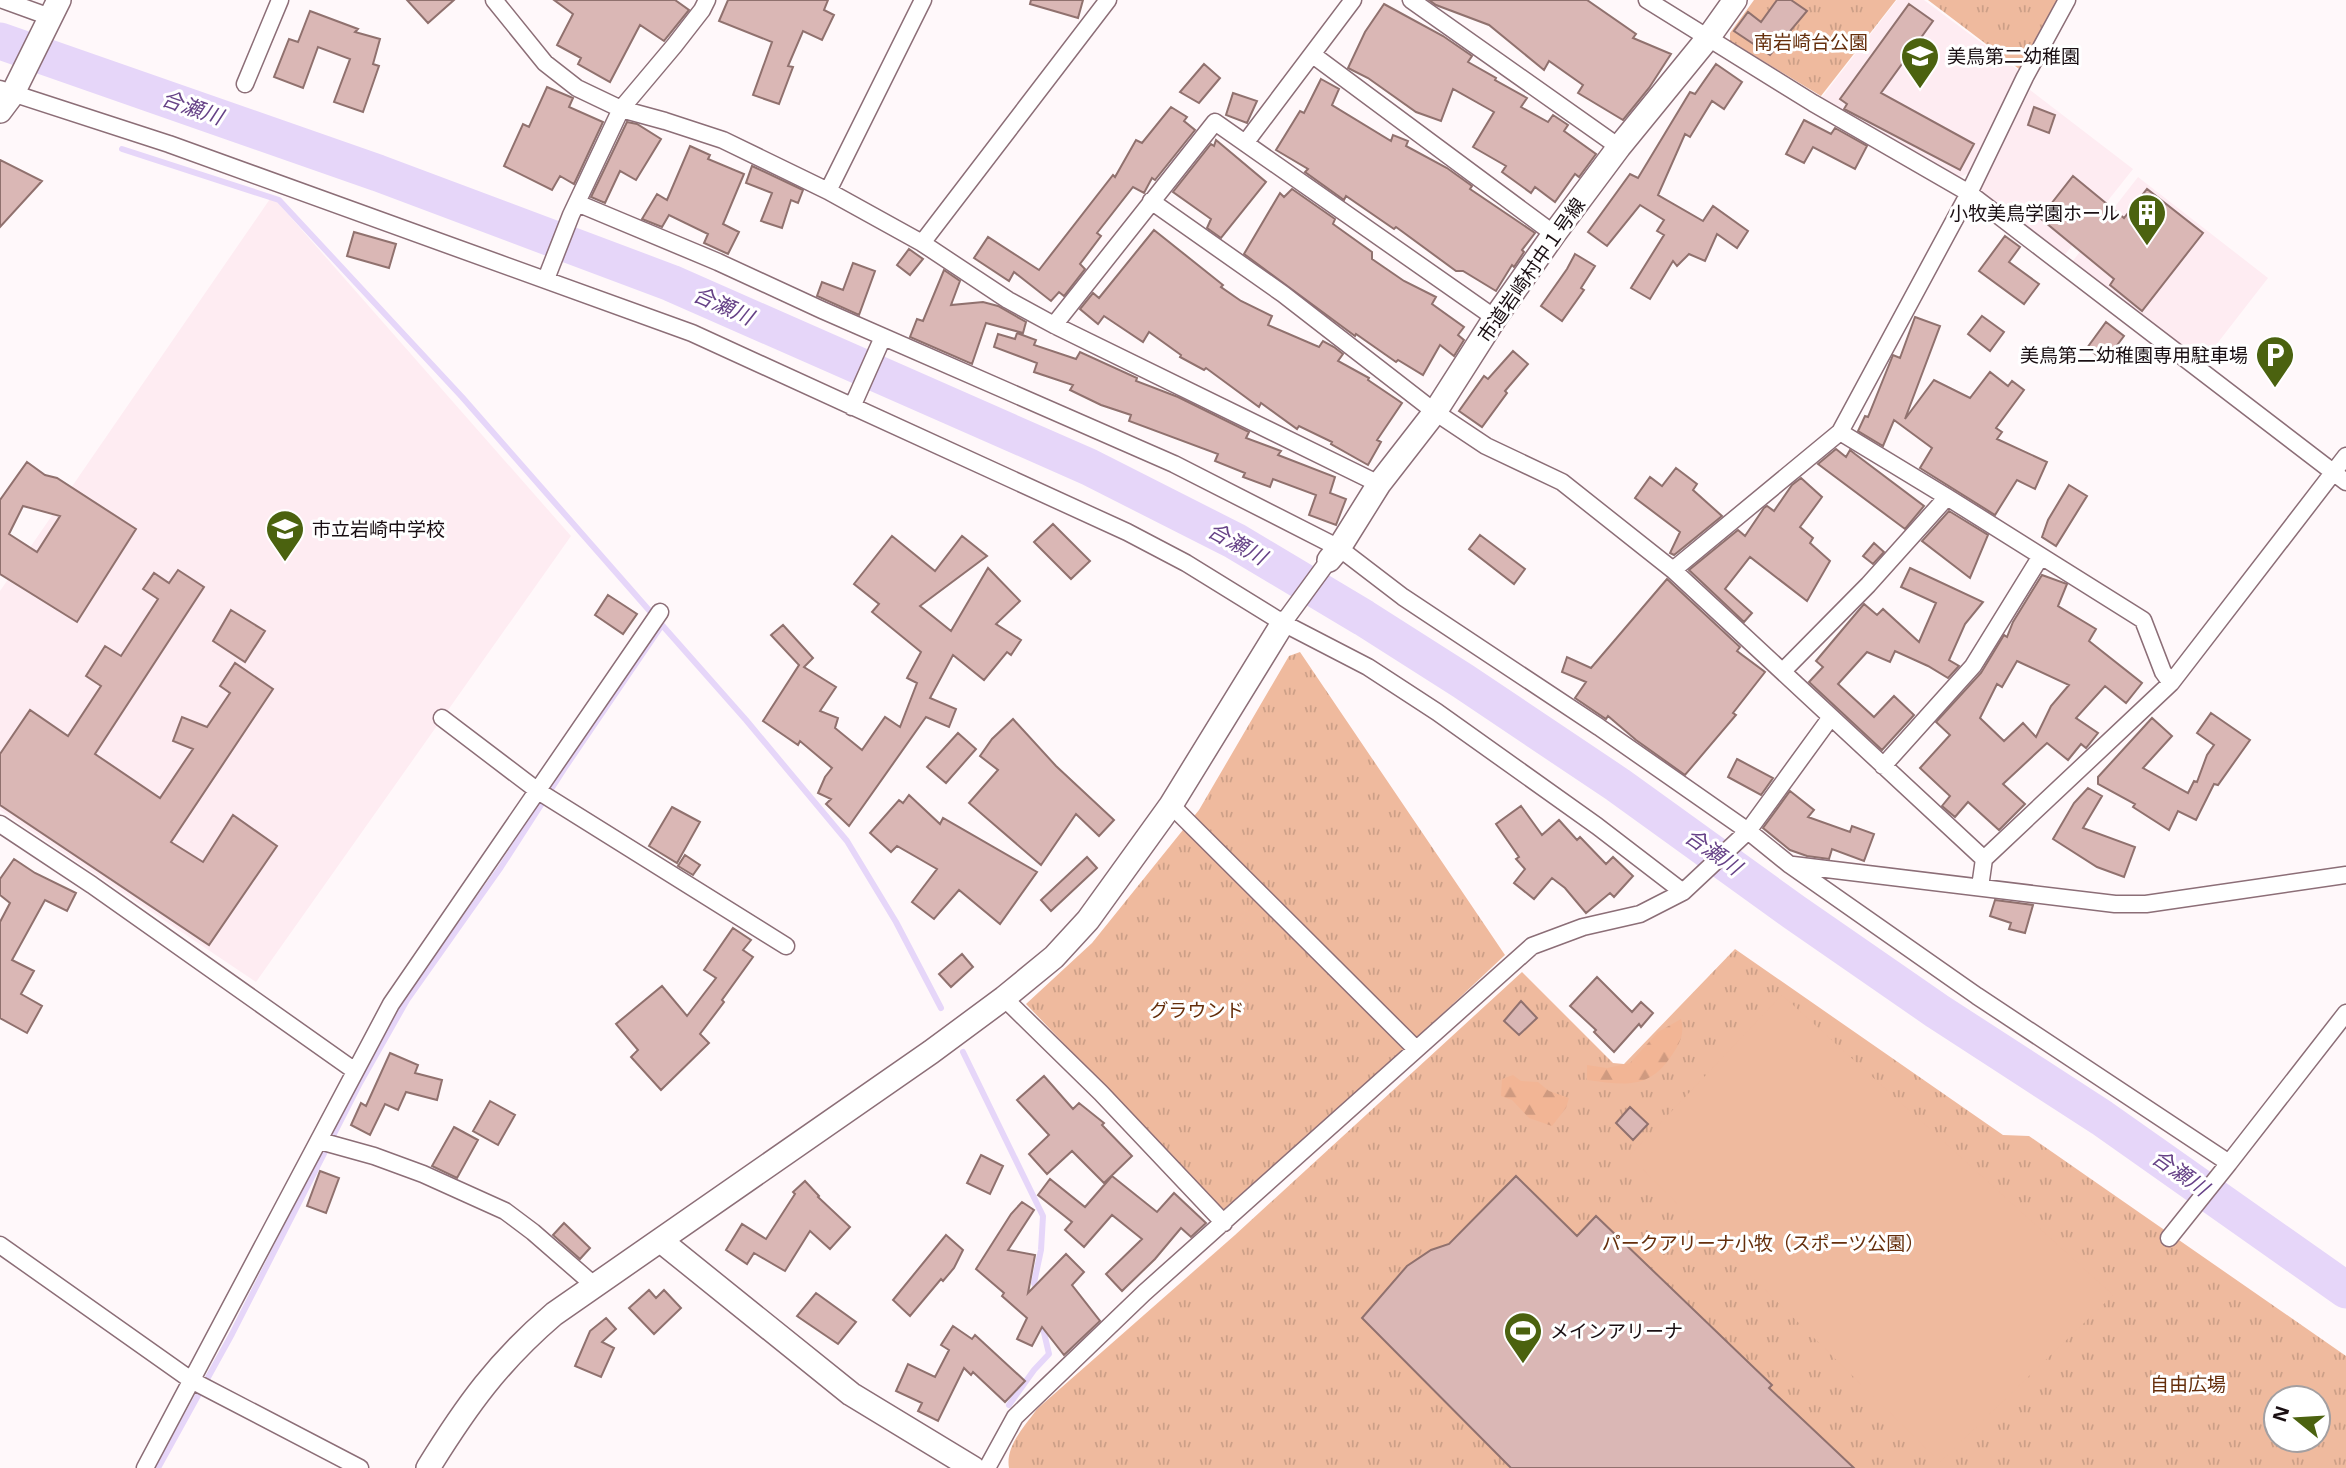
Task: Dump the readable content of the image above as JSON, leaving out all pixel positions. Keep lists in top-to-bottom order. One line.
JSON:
{"streets":{"street":["市道岩崎村中１号線"]},"water":["合瀬川"],"parks":["南岩崎台公園","グラウンド","パークアリーナ小牧（スポーツ公園）","自由広場"],"places":{"school or university":["美鳥第二幼稚園","市立岩崎中学校"],"building":["小牧美鳥学園ホール"],"parking":["美鳥第二幼稚園専用駐車場"],"sports":["メインアリーナ"]},"north":"left"}
